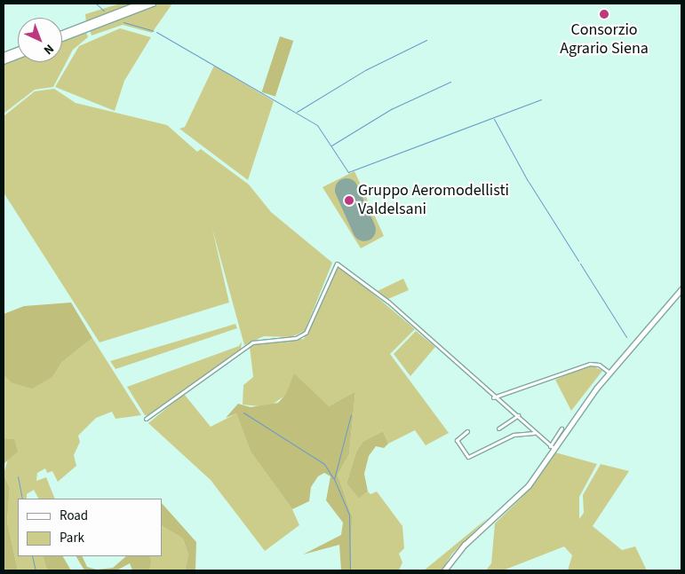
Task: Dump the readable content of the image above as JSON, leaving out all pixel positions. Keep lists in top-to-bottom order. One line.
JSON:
{"places":["Consorzio Agrario Siena","Gruppo Aeromodellisti Valdelsani"],"legend":["Road","Park"],"north":"bottom right"}
